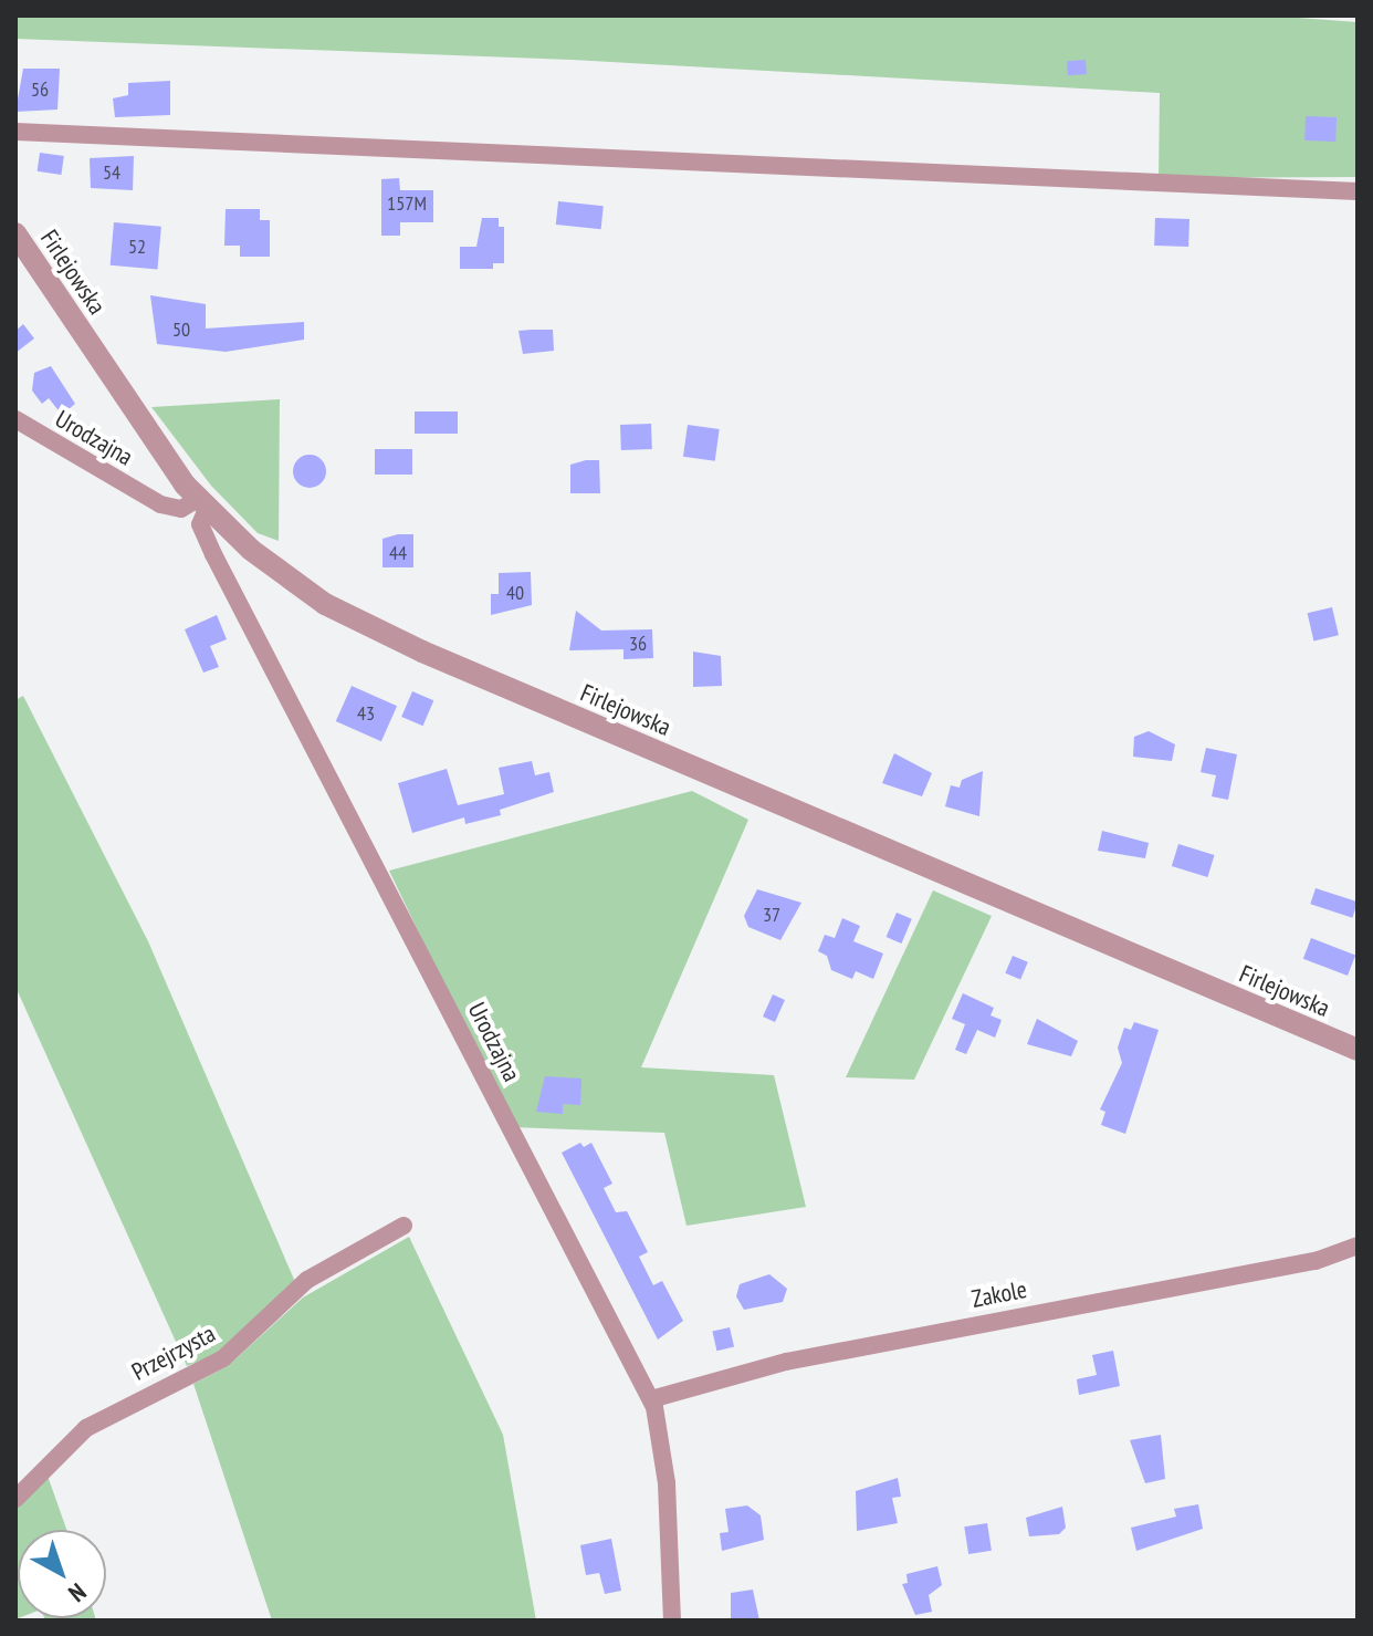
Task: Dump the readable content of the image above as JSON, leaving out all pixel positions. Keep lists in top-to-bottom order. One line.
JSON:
{"streets":{"street":["Firlejowska","Urodzajna","Zakole","Przejrzysta"]},"crossings":[["Firlejowska","Urodzajna"],["Urodzajna","Zakole"]],"house_numbers":["56","54","157M","52","50","44","40","36","43","37"],"north":"bottom right"}
